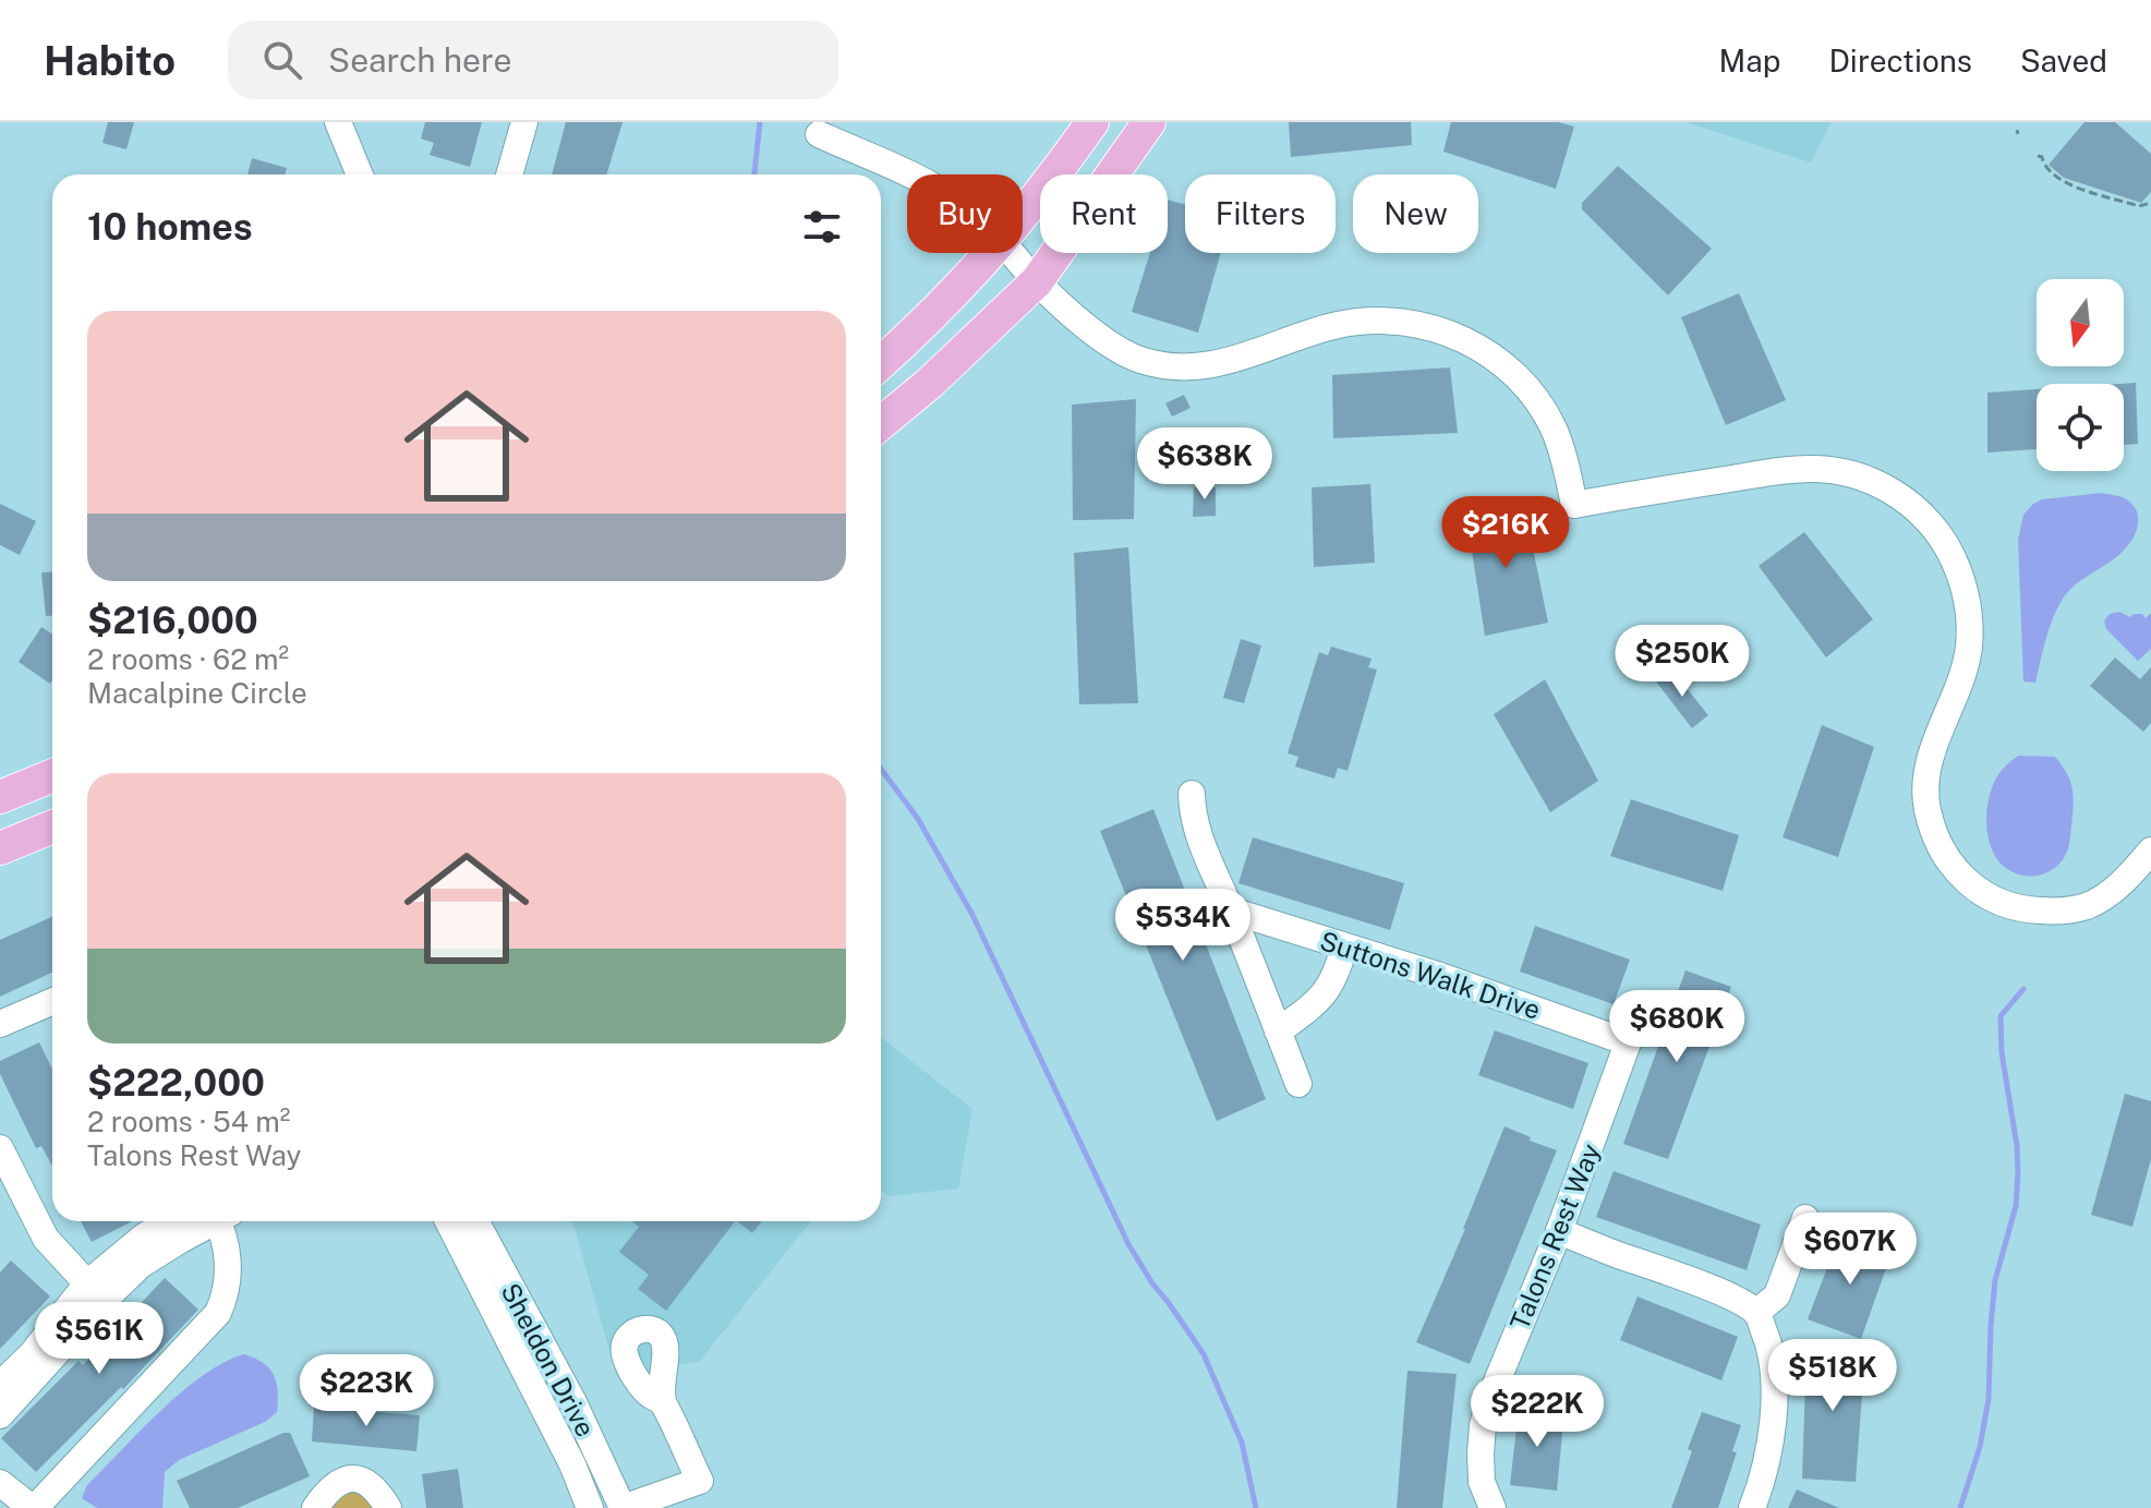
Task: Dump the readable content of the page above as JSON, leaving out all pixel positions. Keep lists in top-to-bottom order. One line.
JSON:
{"streets":{"street":["Suttons Walk Drive","Talons Rest Way","Sheldon Drive"]},"crossings":[["Suttons Walk Drive","Talons Rest Way"]],"north":"bottom","page":{"header":"Habito","search":"Search here","nav":["Map","Directions","Saved"],"chip":["Buy","Rent","Filters","New"],"heading":"10 homes","list":[{"name":"$216,000","note":"2 rooms · 62 m² · Macalpine Circle"},{"name":"$222,000","note":"2 rooms · 54 m² · Talons Rest Way"}],"price":["$638K","$216K","$250K","$534K","$680K","$607K","$561K","$518K","$223K","$222K"]}}
